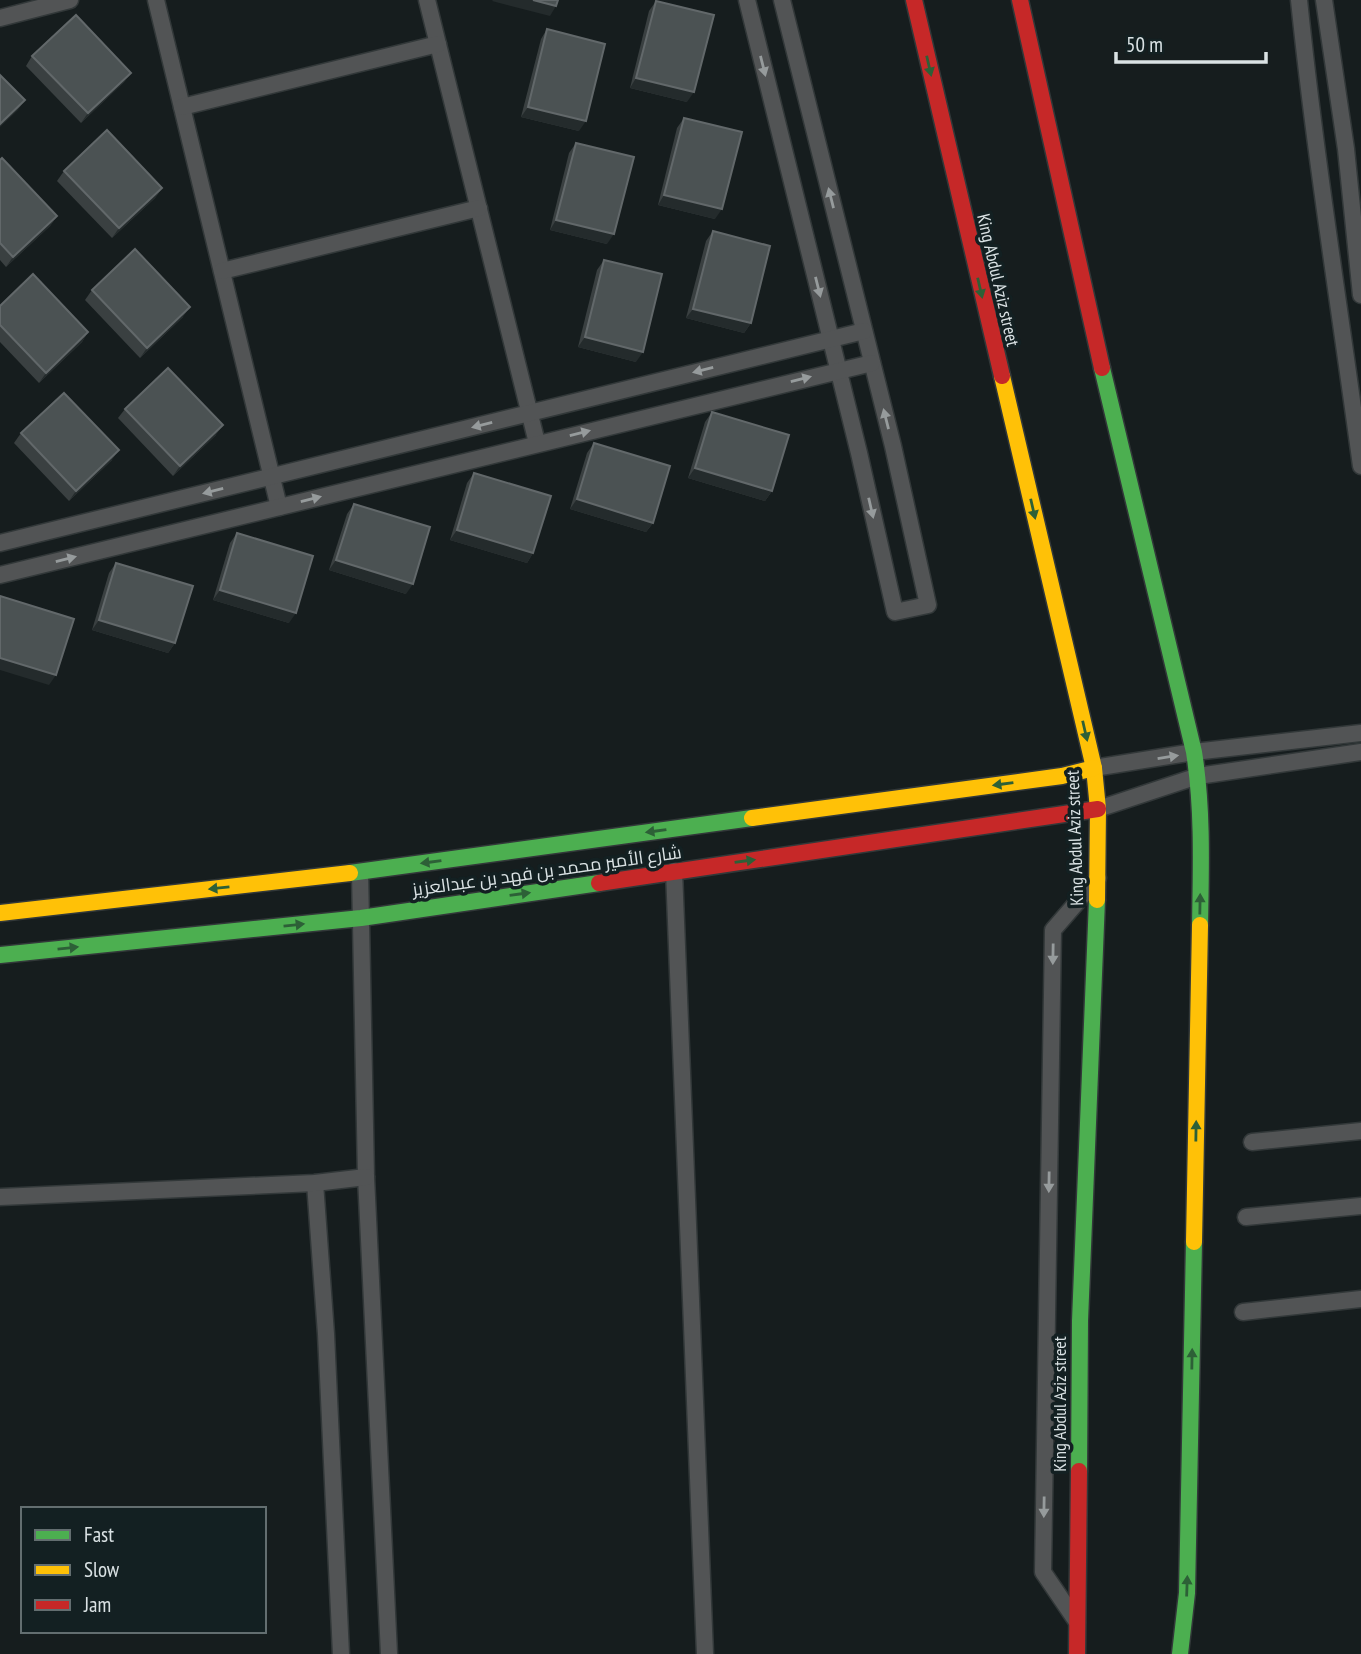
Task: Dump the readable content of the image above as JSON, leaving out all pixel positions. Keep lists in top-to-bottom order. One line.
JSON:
{"streets":{"main road":["King Abdul Aziz street","شارع الأمير محمد بن فهد بن عبدالعزيز"]},"crossings":[["King Abdul Aziz street","شارع الأمير محمد بن فهد بن عبدالعزيز"]],"legend":["Fast","Slow","Jam"],"scale_bar":"50 m"}
